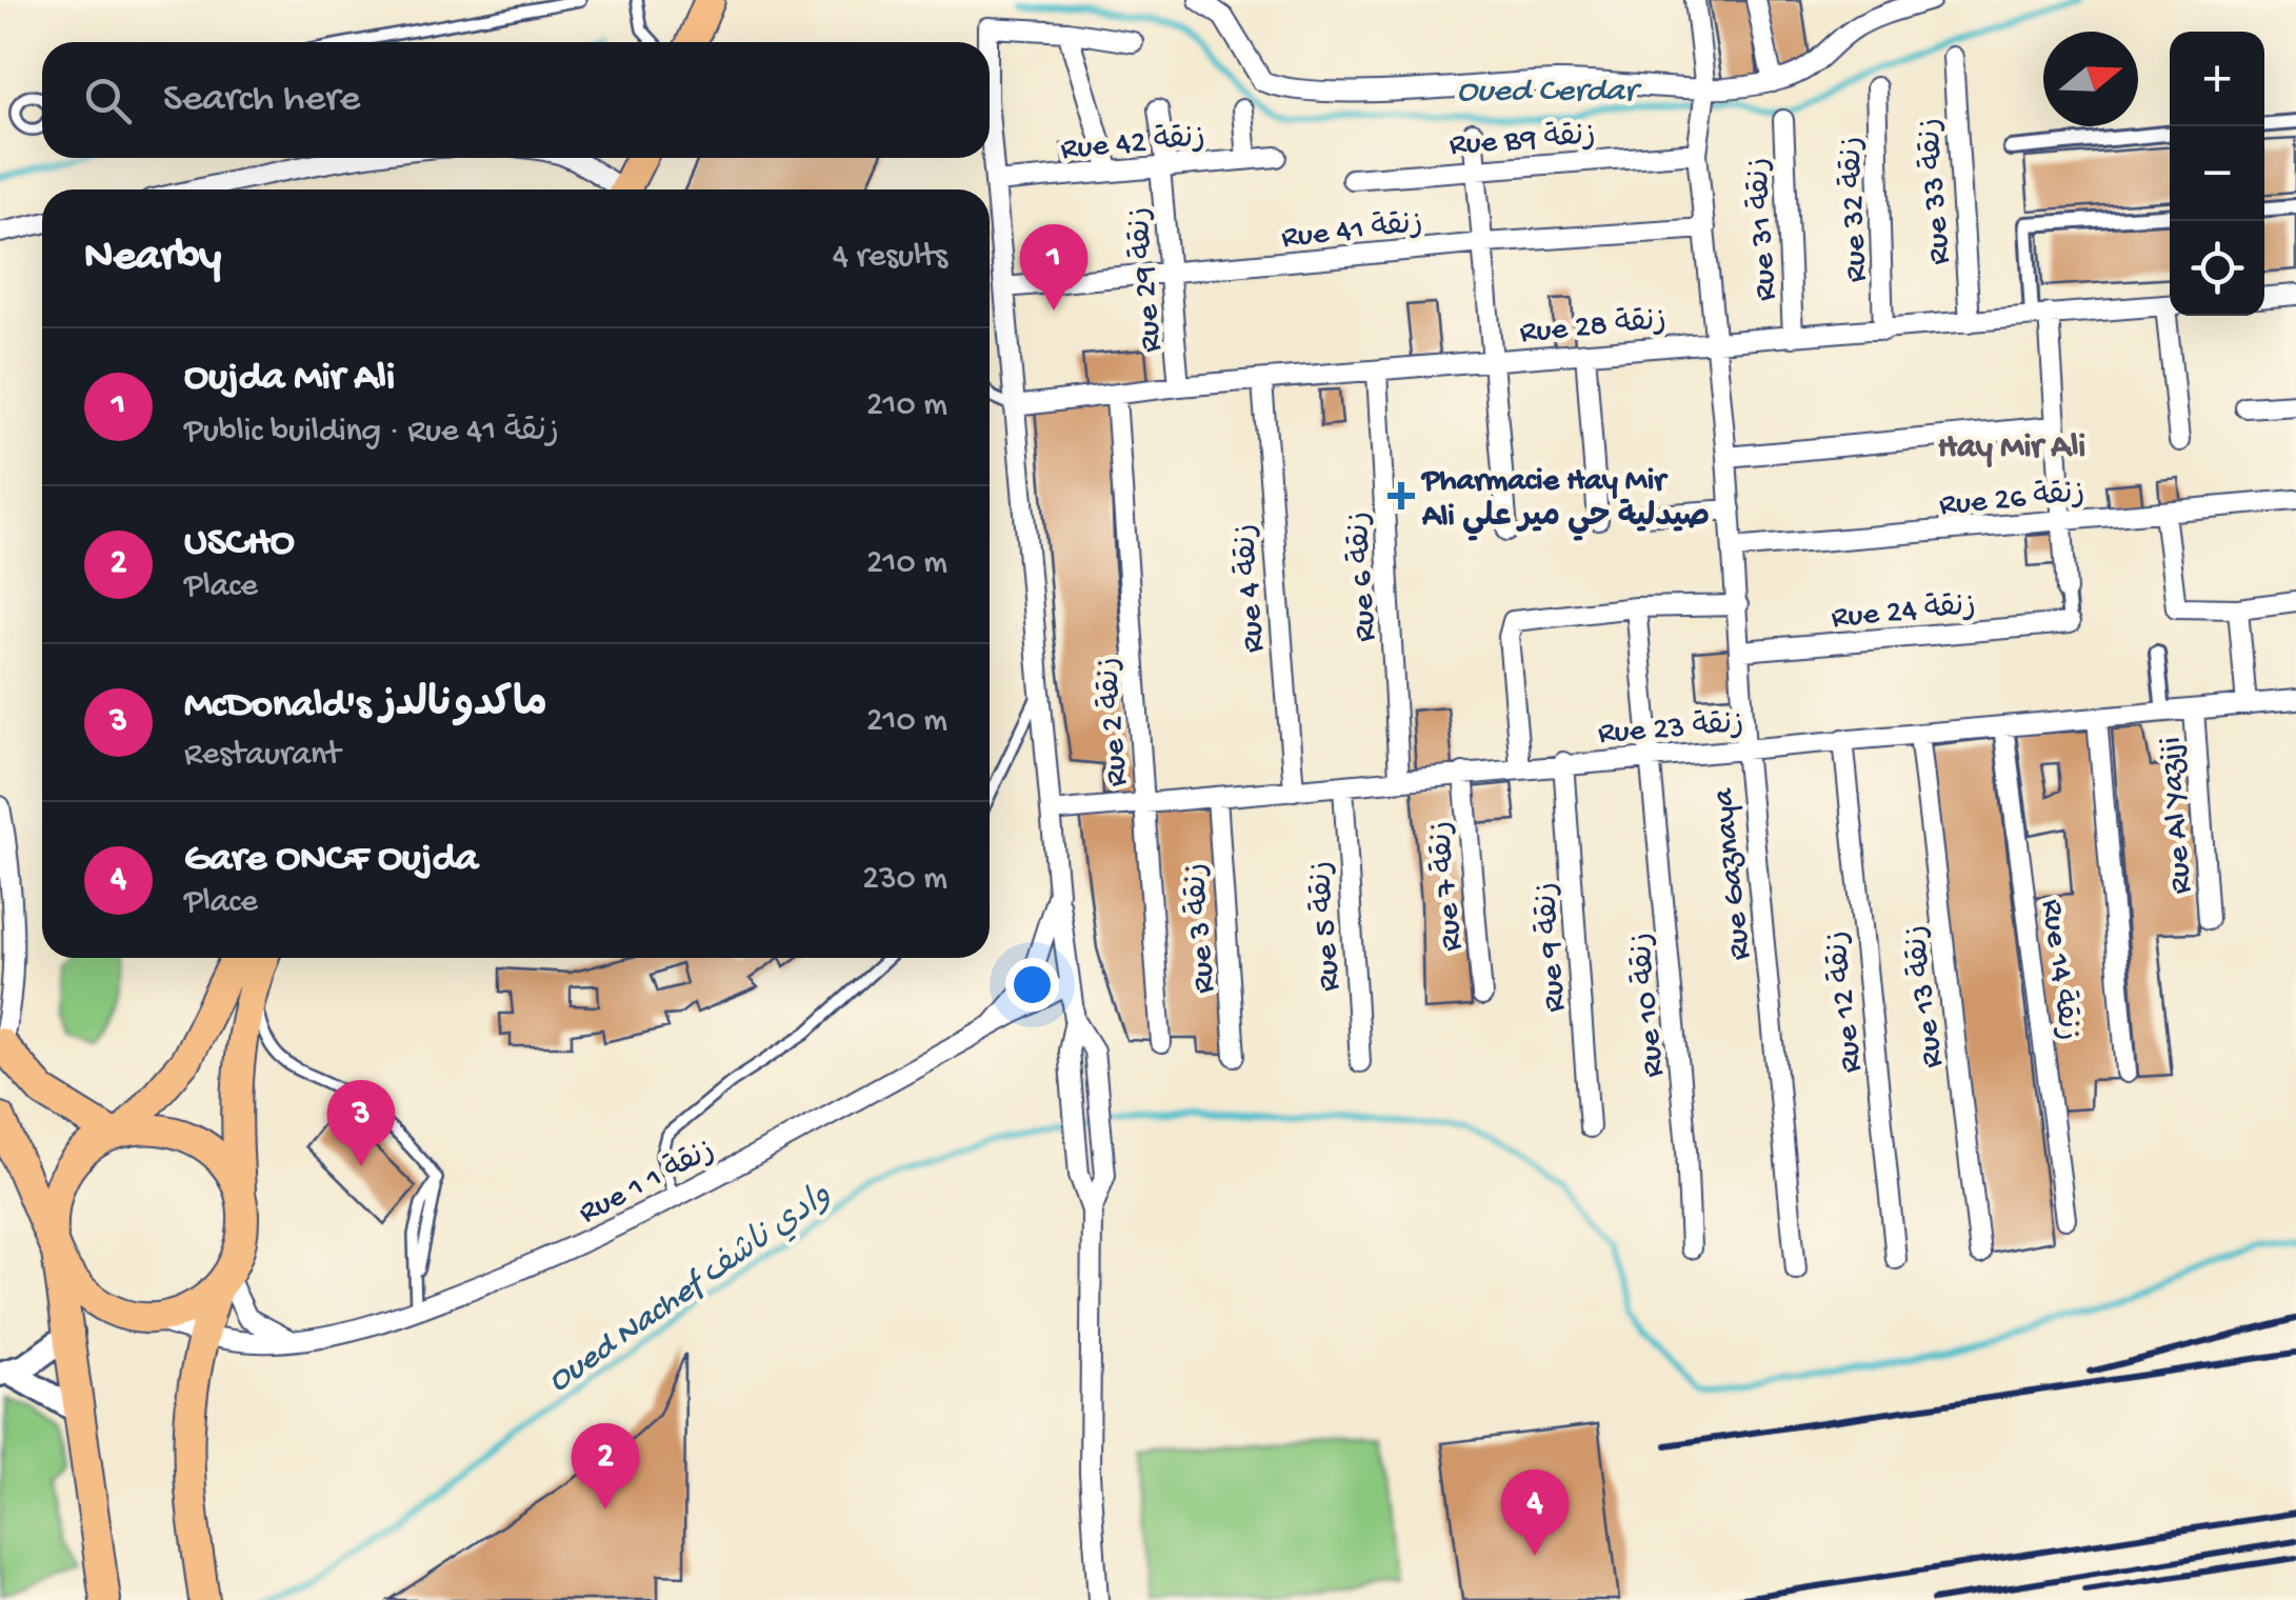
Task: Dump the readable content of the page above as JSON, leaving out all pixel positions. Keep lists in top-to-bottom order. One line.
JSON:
{"streets":{"street":["Rue B9 زنقة","Rue 42 زنقة","Rue 33 زنقة","Rue 32 زنقة","Rue 41 زنقة","Rue 31 زنقة","Rue 29 زنقة","Rue 28 زنقة","Rue 26 زنقة","Rue 6 زنقة","Rue 4 زنقة","Rue 24 زنقة","Rue 2 زنقة","Rue 23 زنقة","Rue Al Yaziji","Rue Gaznaya","Rue 7 زنقة","Rue 5 زنقة","Rue 3 زنقة","Rue 9 زنقة","Rue 14 زنقة","Rue 13 زنقة","Rue 12 زنقة","Rue 10 زنقة","Rue 1 زنقة 1"]},"crossings":[["Rue B9 زنقة","Rue Gaznaya"],["Rue 42 زنقة","Rue 29 زنقة"],["Rue 42 زنقة","Rue 1 زنقة 1"],["Rue 33 زنقة","Rue 28 زنقة"],["Rue 32 زنقة","Rue 28 زنقة"],["Rue 41 زنقة","Rue 29 زنقة"],["Rue 41 زنقة","Rue Gaznaya"],["Rue 41 زنقة","Rue 1 زنقة 1"],["Rue 31 زنقة","Rue 28 زنقة"],["Rue 29 زنقة","Rue 28 زنقة"],["Rue 28 زنقة","Rue 6 زنقة"],["Rue 28 زنقة","Rue 4 زنقة"],["Rue 28 زنقة","Rue 2 زنقة"],["Rue 28 زنقة","Rue Gaznaya"],["Rue 28 زنقة","Rue 1 زنقة 1"],["Rue 26 زنقة","Rue Gaznaya"],["Rue 6 زنقة","Rue 23 زنقة"],["Rue 4 زنقة","Rue 23 زنقة"],["Rue 24 زنقة","Rue Gaznaya"],["Rue 2 زنقة","Rue 23 زنقة"],["Rue 23 زنقة","Rue Al Yaziji"],["Rue 23 زنقة","Rue Gaznaya"],["Rue 23 زنقة","Rue 7 زنقة"],["Rue 23 زنقة","Rue 5 زنقة"],["Rue 23 زنقة","Rue 3 زنقة"],["Rue 23 زنقة","Rue 9 زنقة"],["Rue 23 زنقة","Rue 14 زنقة"],["Rue 23 زنقة","Rue 13 زنقة"],["Rue 23 زنقة","Rue 12 زنقة"],["Rue 23 زنقة","Rue 10 زنقة"],["Rue 23 زنقة","Rue 1 زنقة 1"]],"districts":["Hay Mir Ali"],"water":["Oued Cerdar","Oued Nachef وادي ناشف"],"places":{"health":["Pharmacie Hay Mir Ali صيدلية حي مير علي"]},"north":"right","page":{"map_buttons":["+","−"],"search":"Search here","heading":["Nearby","4 results"],"pins":["1","3","2","4"],"list":[{"mark":"1","name":"Oujda Mir Ali","note":"Public building · Rue 41 زنقة","value":"210 m"},{"mark":"2","name":"USCHO","note":"Place","value":"210 m"},{"mark":"3","name":"McDonald's ماكدونالدز","note":"Restaurant","value":"210 m"},{"mark":"4","name":"Gare ONCF Oujda","note":"Place","value":"230 m"}]}}
